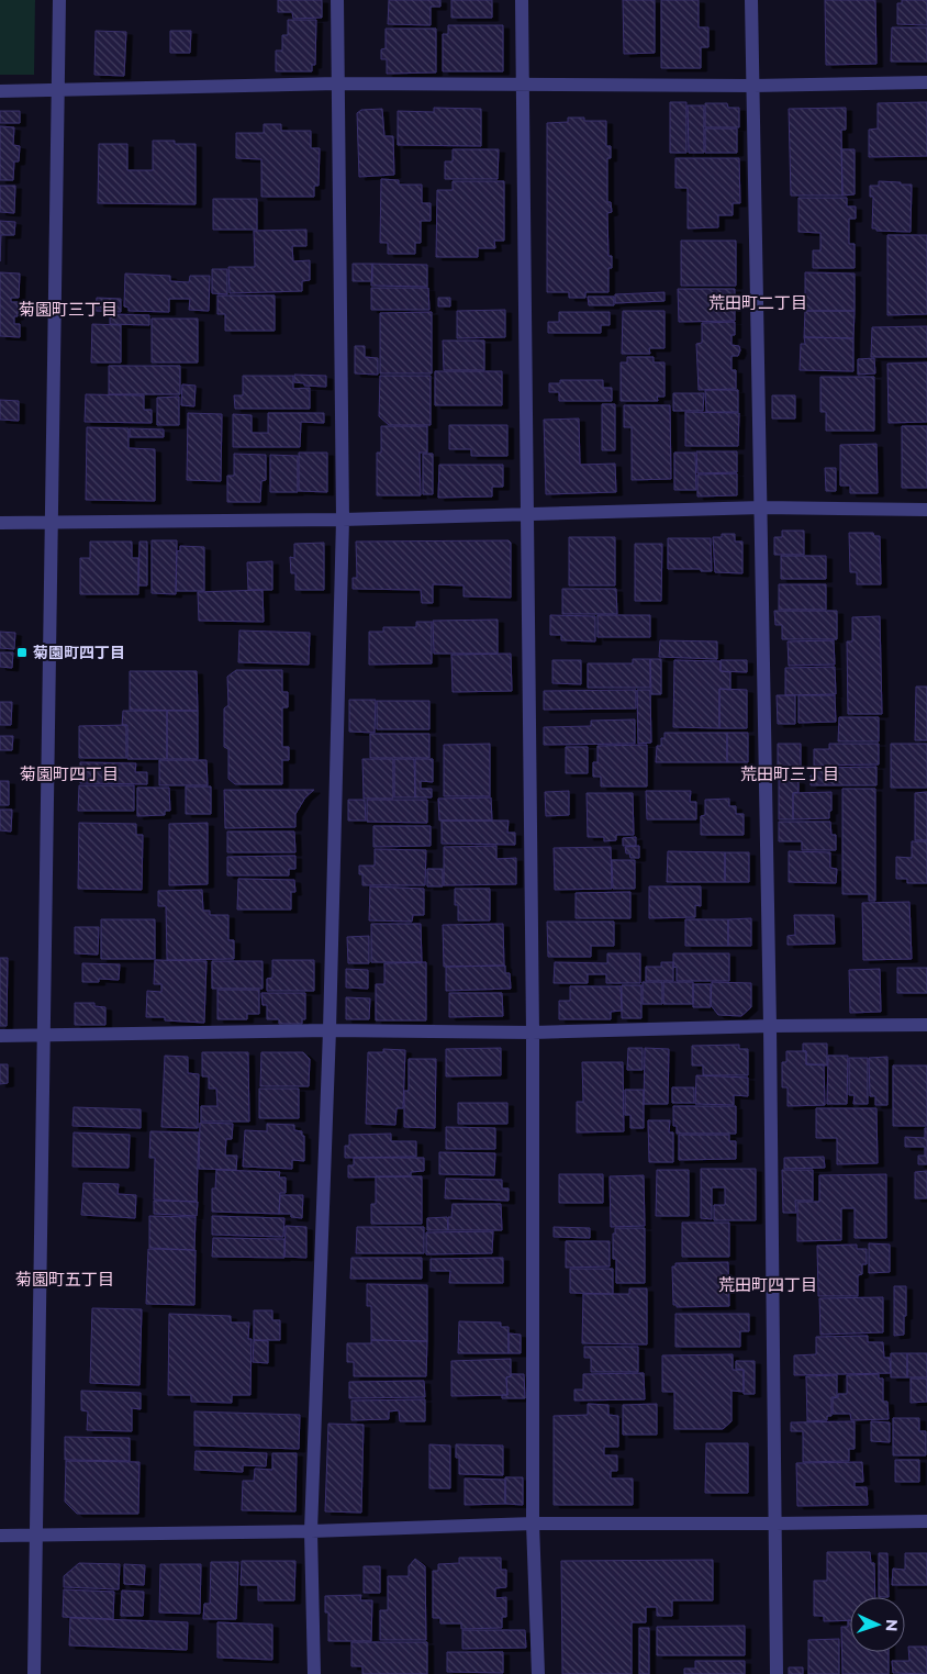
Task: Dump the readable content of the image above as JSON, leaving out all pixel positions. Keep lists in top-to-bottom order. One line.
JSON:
{"districts":["荒田町二丁目","菊園町三丁目","菊園町四丁目","荒田町三丁目","菊園町五丁目","荒田町四丁目"],"places":{"transit":["菊園町四丁目"]},"north":"right"}
